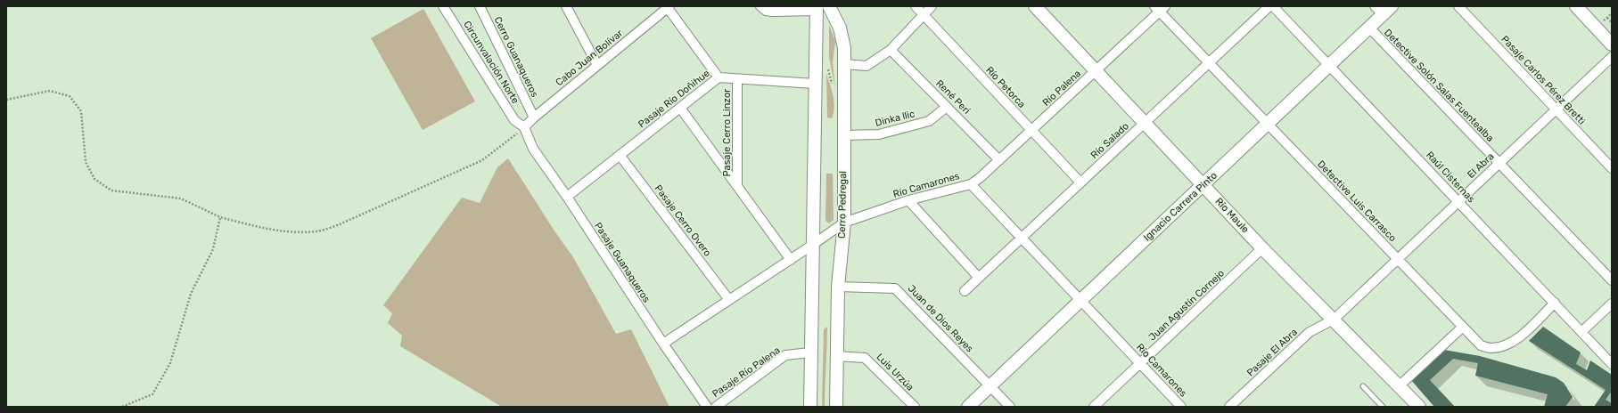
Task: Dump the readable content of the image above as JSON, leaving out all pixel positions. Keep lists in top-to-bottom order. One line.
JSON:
{"streets":{"street":["Cerro Guanaqueros","Cabo Juan Bolívar","Circunvalación Norte","Pasaje Carlos Pérez Bretti","Detective Solón Salas Fuentealba","Río Petorca","Río Palena","René Peri","Pasaje Río Doñihue","Dinka llic","Pasaje Cerro Linzor","Río Salado","El Abra","Raúl Cisternas","Río Camarones","Detective Luis Carrasco","Cerro Pedregal","Ignacio Carrera Pinto","Río Maule","Pasaje Cerro Overo","Pasaje Guanaqueros","Juan Agustín Cornejo","Juan de Dios Reyes","Pasaje El Abra","Pasaje Río Palena","Luis Urzúa"]},"crossings":[["Cerro Guanaqueros","Cabo Juan Bolívar"],["Cabo Juan Bolívar","Circunvalación Norte"],["Cabo Juan Bolívar","Pasaje Cerro Linzor"],["Cabo Juan Bolívar","Pasaje Guanaqueros"],["Circunvalación Norte","Pasaje Guanaqueros"],["Pasaje Carlos Pérez Bretti","El Abra"],["Detective Solón Salas Fuentealba","El Abra"],["Detective Solón Salas Fuentealba","Ignacio Carrera Pinto"],["Río Petorca","Río Palena"],["Río Petorca","Río Salado"],["Río Palena","René Peri"],["Río Palena","Río Camarones"],["Río Palena","Detective Luis Carrasco"],["Río Palena","Río Maule"],["René Peri","Dinka llic"],["Pasaje Río Doñihue","Pasaje Cerro Linzor"],["Pasaje Río Doñihue","Pasaje Cerro Overo"],["Pasaje Río Doñihue","Pasaje Guanaqueros"],["Dinka llic","Cerro Pedregal"],["Pasaje Cerro Linzor","Río Camarones"],["Río Salado","Río Camarones"],["Río Salado","Detective Luis Carrasco"],["Río Salado","Río Maule"],["El Abra","Raúl Cisternas"],["El Abra","Detective Luis Carrasco"],["El Abra","Río Maule"],["El Abra","Pasaje El Abra"],["Raúl Cisternas","Detective Luis Carrasco"],["Raúl Cisternas","Ignacio Carrera Pinto"],["Río Camarones","Cerro Pedregal"],["Río Camarones","Ignacio Carrera Pinto"],["Río Camarones","Pasaje Cerro Overo"],["Río Camarones","Pasaje Guanaqueros"],["Río Camarones","Juan Agustín Cornejo"],["Detective Luis Carrasco","Ignacio Carrera Pinto"],["Cerro Pedregal","Juan de Dios Reyes"],["Cerro Pedregal","Luis Urzúa"],["Ignacio Carrera Pinto","Río Maule"],["Ignacio Carrera Pinto","Juan de Dios Reyes"],["Río Maule","Juan Agustín Cornejo"],["Río Maule","Pasaje El Abra"]]}
